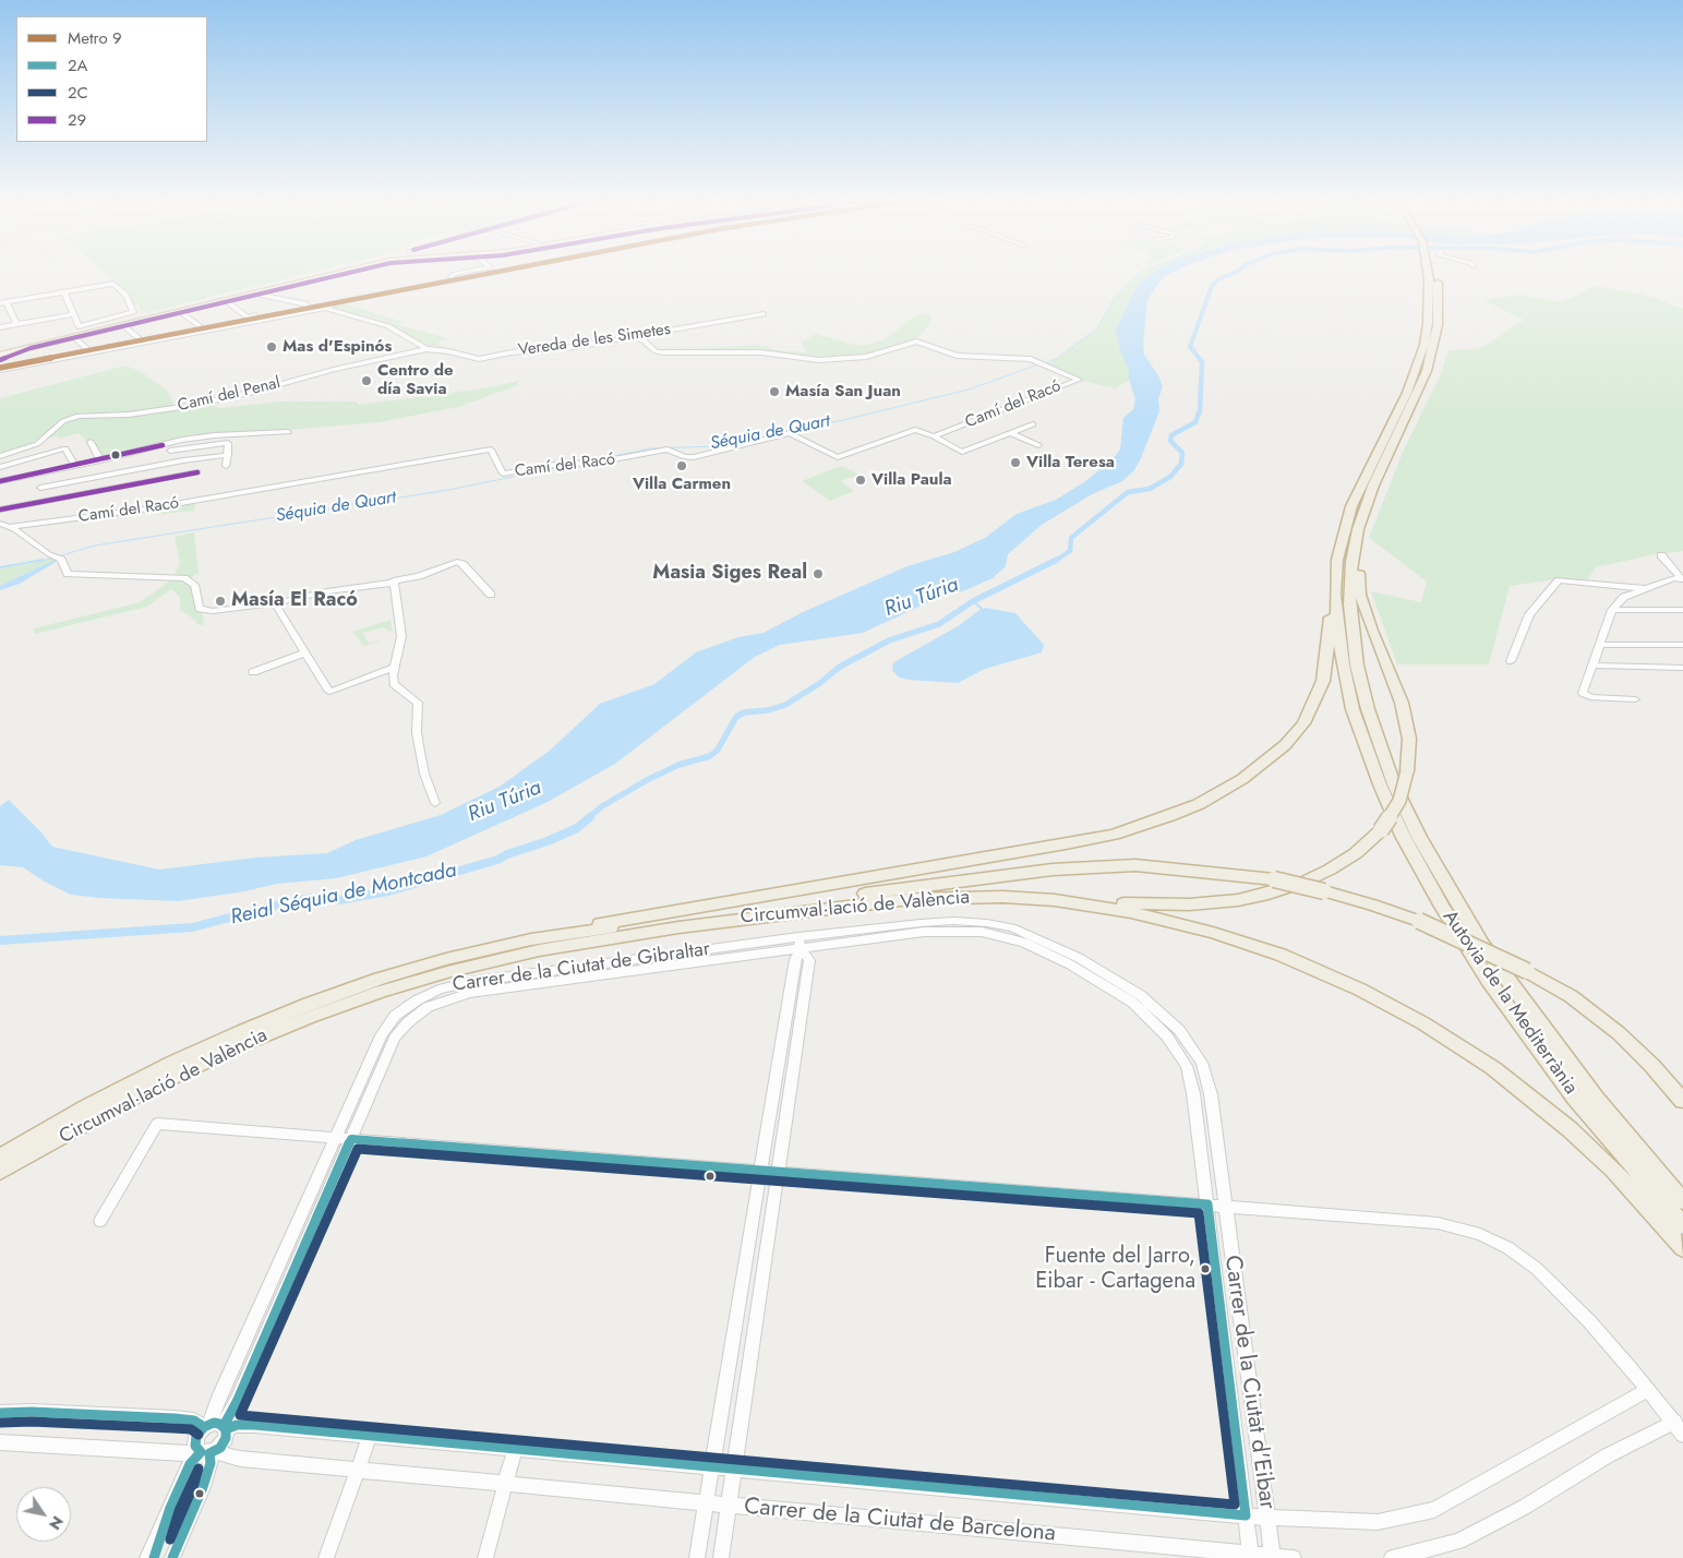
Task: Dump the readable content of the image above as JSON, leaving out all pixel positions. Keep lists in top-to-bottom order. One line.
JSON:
{"streets":{"highway":["Circumval·lació de València","Autovia de la Mediterrània"],"street":["Vereda de les Simetes","Camí del Penal","Camí del Racó","Carrer de la Ciutat de Gibraltar","Carrer de la Ciutat d'Eibar","Carrer de la Ciutat de Barcelona"]},"crossings":[["Vereda de les Simetes","Camí del Penal"],["Carrer de la Ciutat de Gibraltar","Carrer de la Ciutat d'Eibar"],["Carrer de la Ciutat d'Eibar","Carrer de la Ciutat de Barcelona"]],"water":["Séquia de Quart","Riu Túria","Reial Séquia de Montcada"],"places":["Mas d'Espinós","Centro de día Savia","Masía San Juan","Villa Teresa","Villa Carmen","Villa Paula","Masia Siges Real","Masía El Racó","Fuente del Jarro, Eibar - Cartagena"],"lines":["metro line 9","transit line 29","transit line 2A","transit line 2C"],"legend":["Metro 9","2A","2C","29"],"north":"bottom right"}
